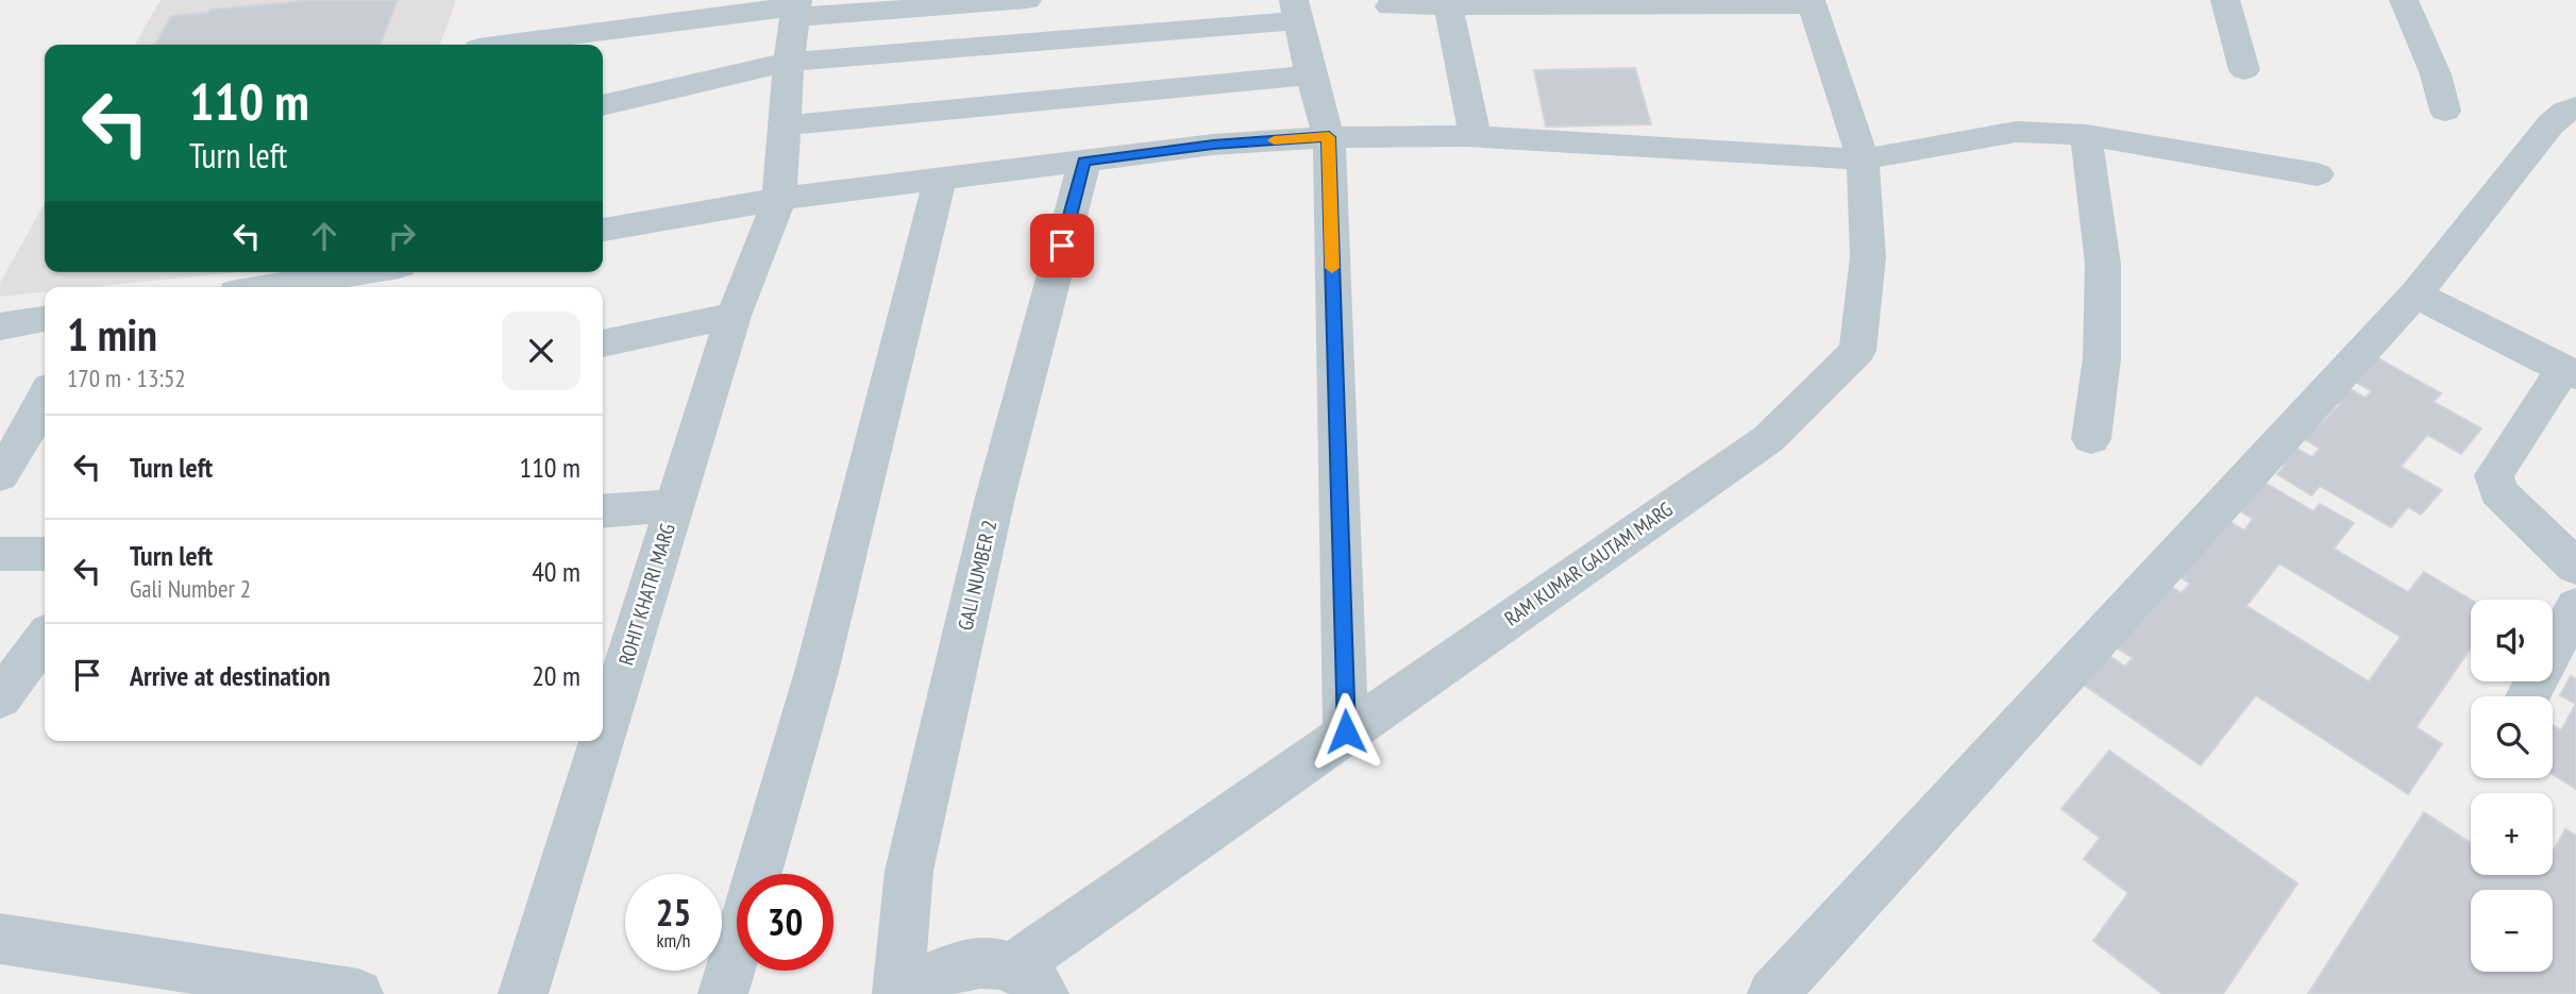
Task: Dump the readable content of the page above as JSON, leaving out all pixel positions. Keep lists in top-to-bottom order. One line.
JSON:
{"streets":{"street":["RAM KUMAR GAUTAM MARG","GALI NUMBER 2","ROHIT KHATRI MARG"]},"page":{"turn":["110 m","Turn left"],"heading":["1 min","170 m · 13:52"],"list":[{"name":"Turn left","value":"110 m"},{"name":"Turn left","note":"Gali Number 2","value":"40 m"},{"name":"Arrive at destination","value":"20 m"}],"map_buttons":["+","−"],"speed":"25 km/h","limit":"30"}}
